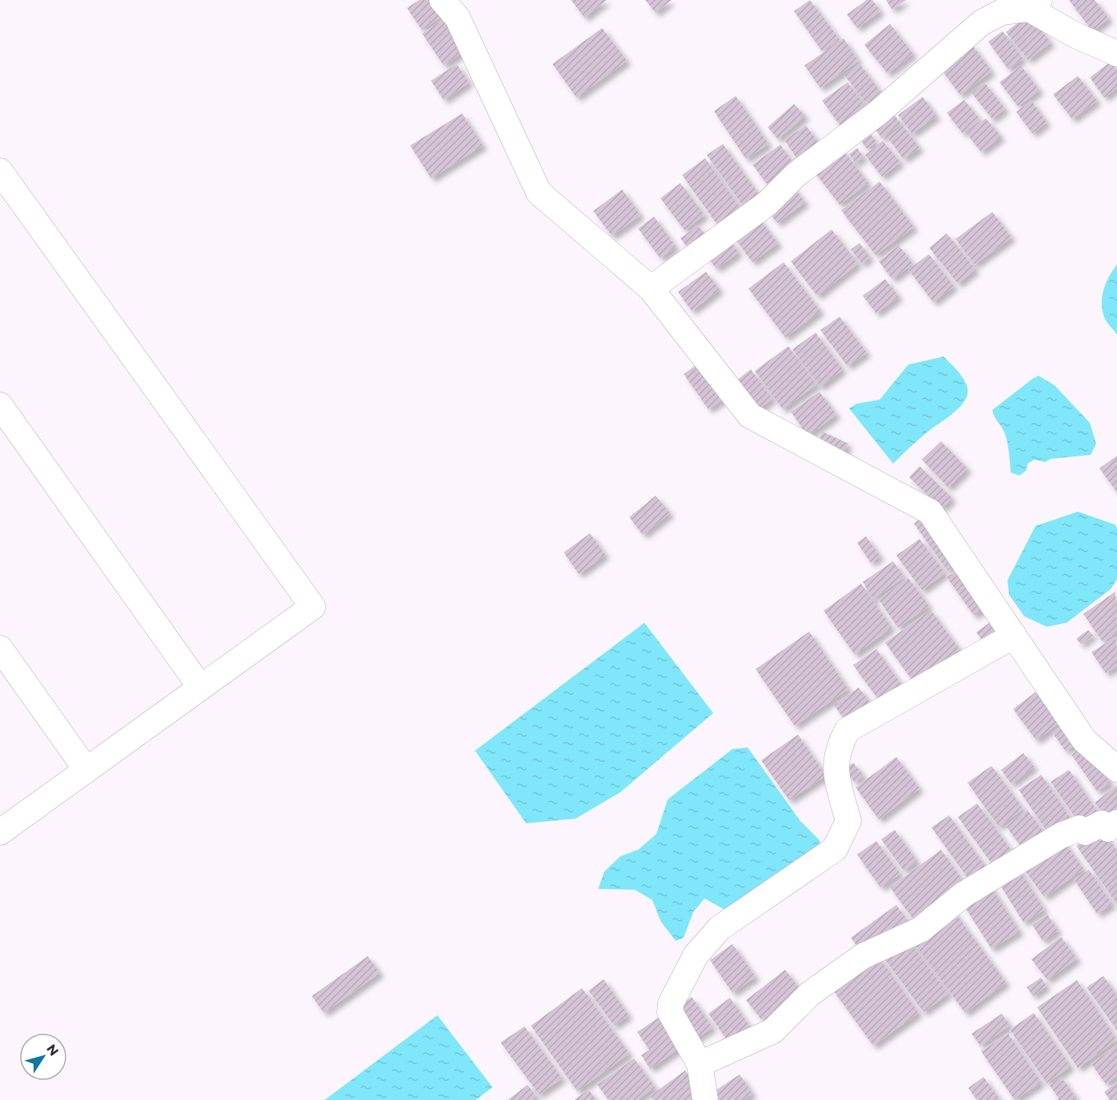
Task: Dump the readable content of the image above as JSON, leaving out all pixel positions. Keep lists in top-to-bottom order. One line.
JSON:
{"north":"top right"}
